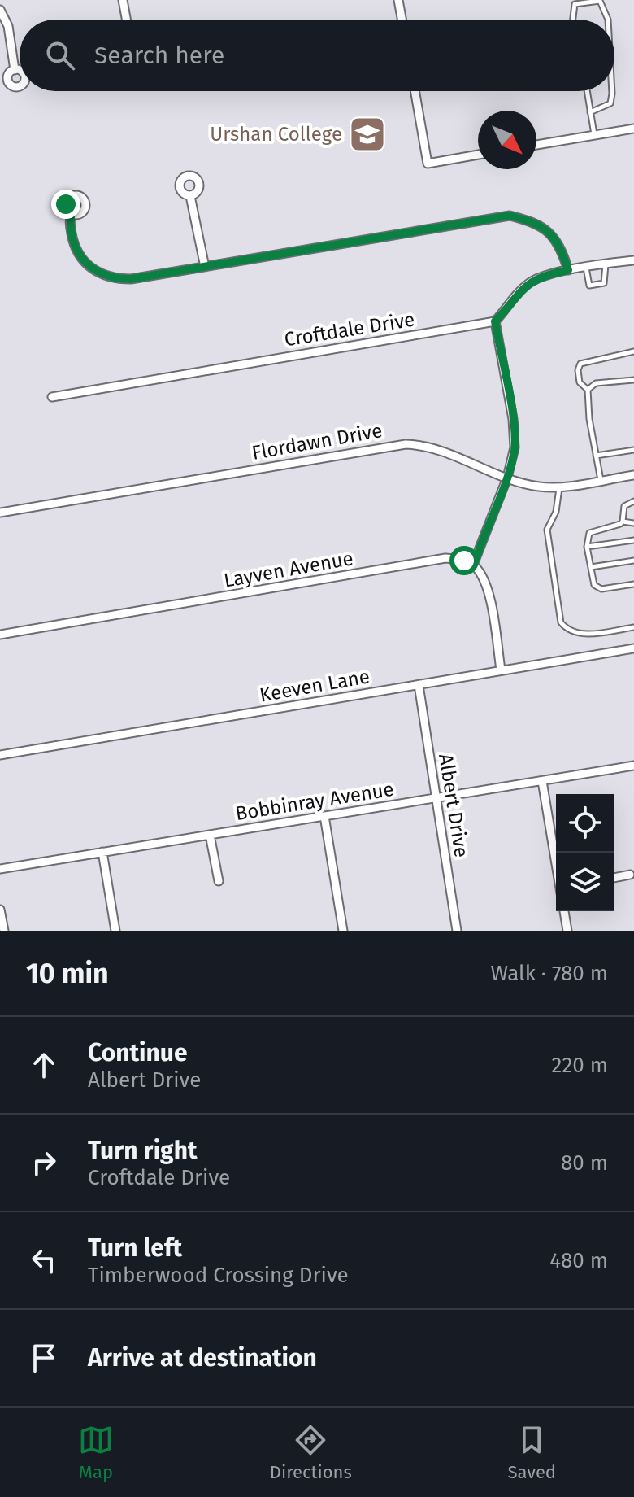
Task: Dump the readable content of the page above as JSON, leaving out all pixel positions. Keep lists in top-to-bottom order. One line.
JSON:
{"streets":{"street":["Croftdale Drive","Flordawn Drive","Layven Avenue","Keeven Lane","Bobbinray Avenue","Albert Drive"]},"crossings":[["Keeven Lane","Albert Drive"],["Bobbinray Avenue","Albert Drive"]],"places":{"school or university":["Urshan College"]},"north":"bottom right","page":{"search":"Search here","heading":["10 min","Walk · 780 m"],"list":[["Continue","Albert Drive","220 m"],["Turn right","Croftdale Drive","80 m"],["Turn left","Timberwood Crossing Drive","480 m"],"Arrive at destination"],"nav":["Map","Directions","Saved"]}}
